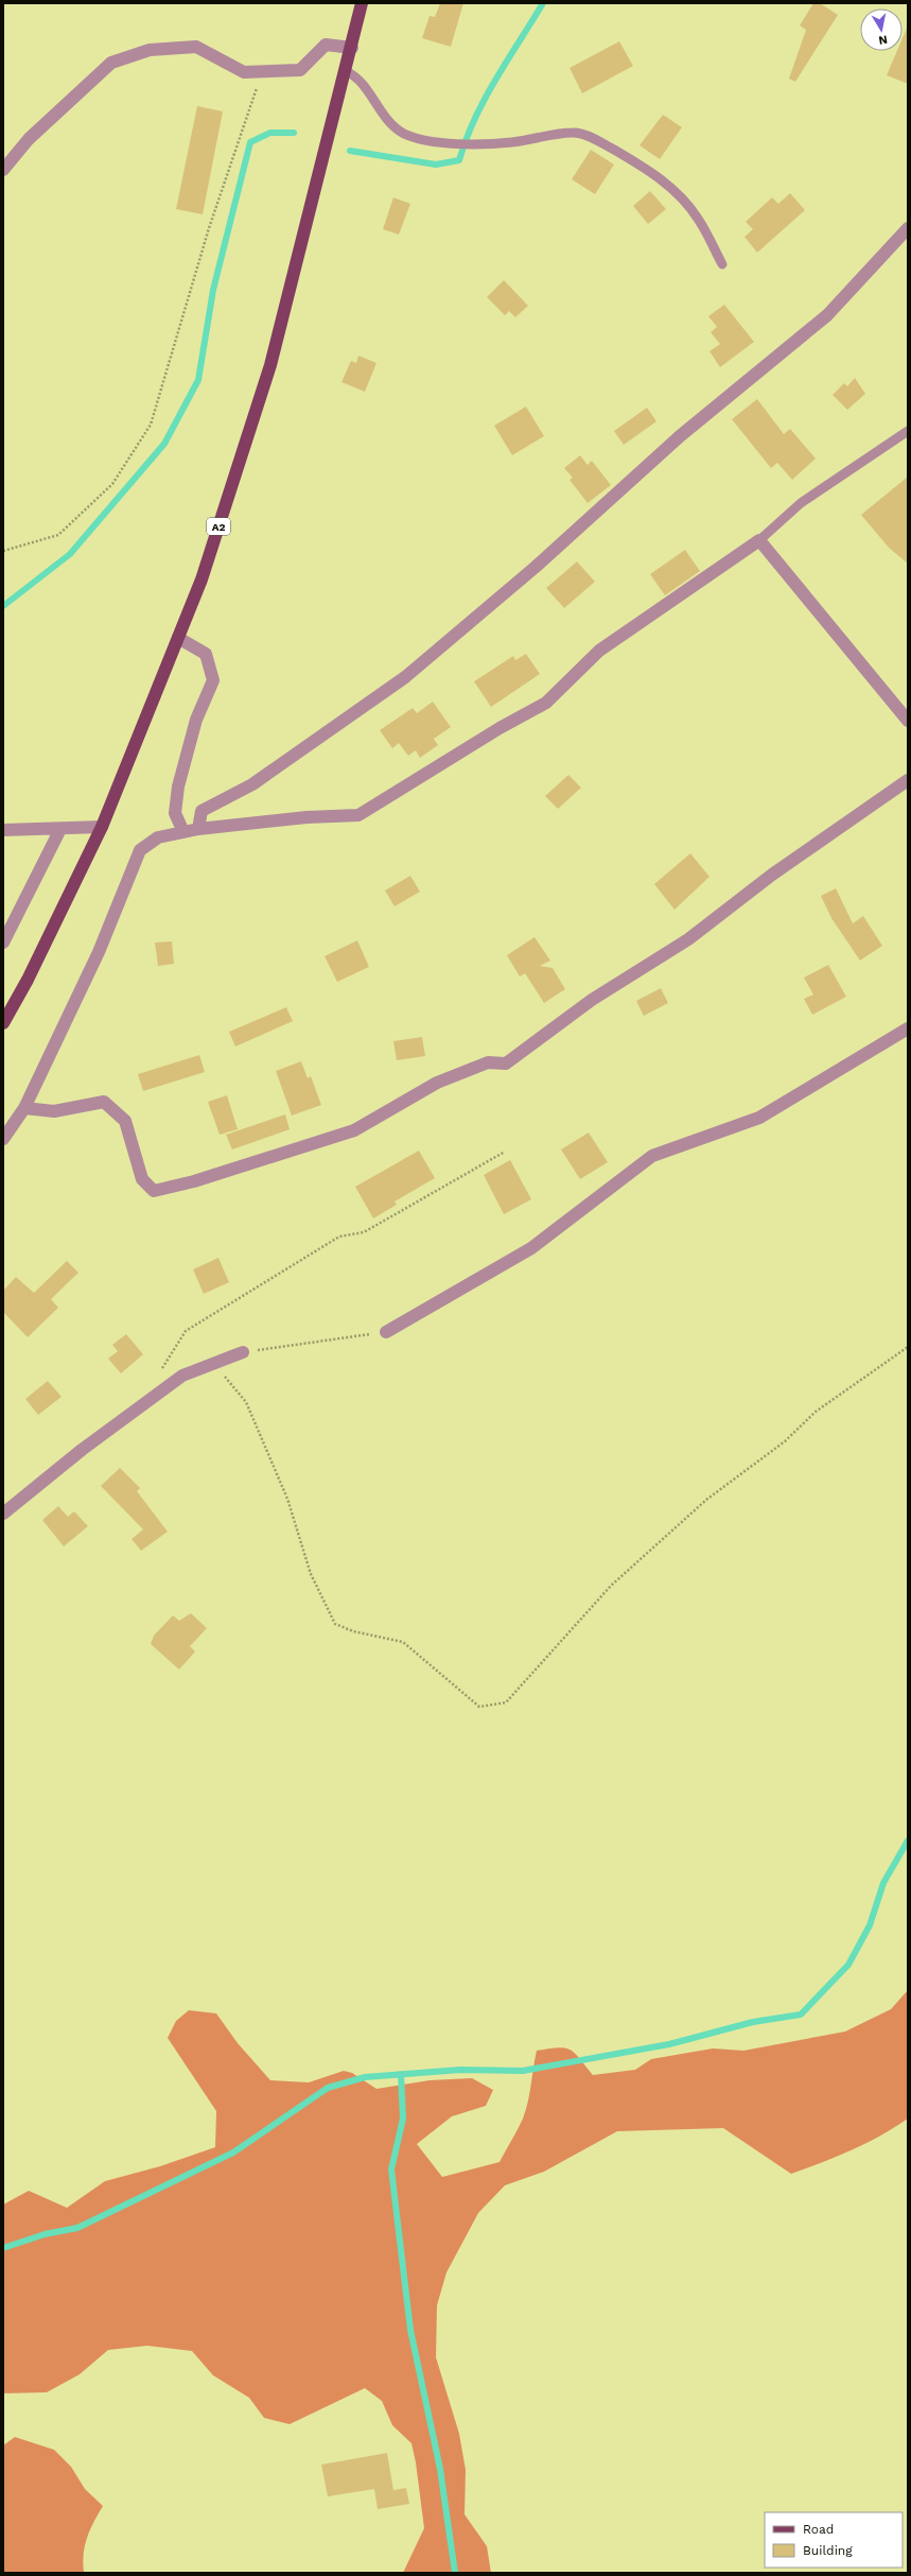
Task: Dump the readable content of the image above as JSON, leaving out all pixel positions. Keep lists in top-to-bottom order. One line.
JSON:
{"streets":{"main road":["A2"]},"legend":["Road","Building"],"north":"bottom"}
